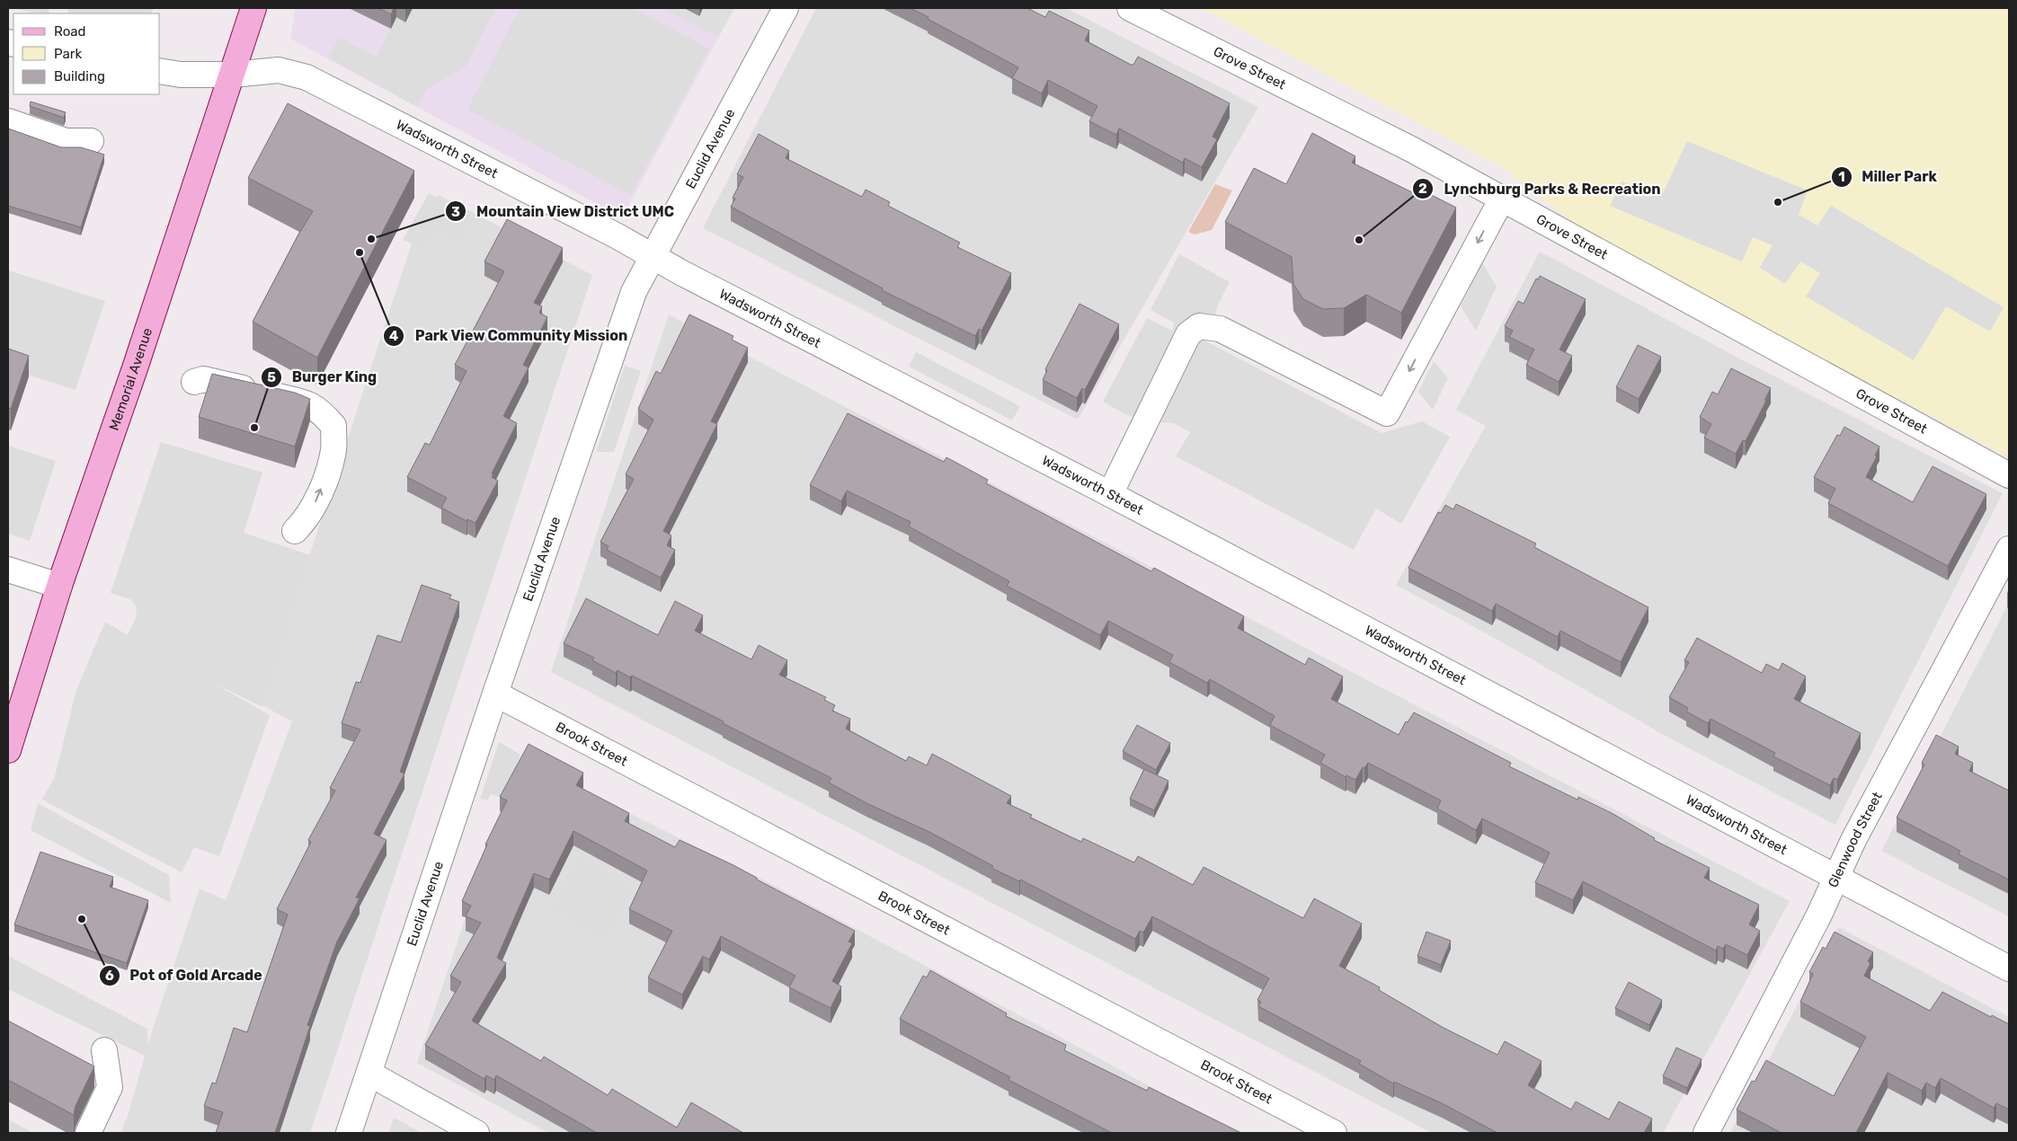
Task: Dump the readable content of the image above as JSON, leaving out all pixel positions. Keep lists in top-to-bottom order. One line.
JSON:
{"streets":{"main road":["Memorial Avenue"],"street":["Grove Street","Wadsworth Street","Euclid Avenue","Brook Street","Glenwood Street"]},"crossings":[["Wadsworth Street","Euclid Avenue"],["Wadsworth Street","Memorial Avenue"],["Wadsworth Street","Glenwood Street"],["Euclid Avenue","Brook Street"]],"places":["Miller Park","Mountain View District UMC","Lynchburg Parks & Recreation","Park View Community Mission","Burger King","Pot of Gold Arcade"],"legend":["Road","Park","Building"]}
